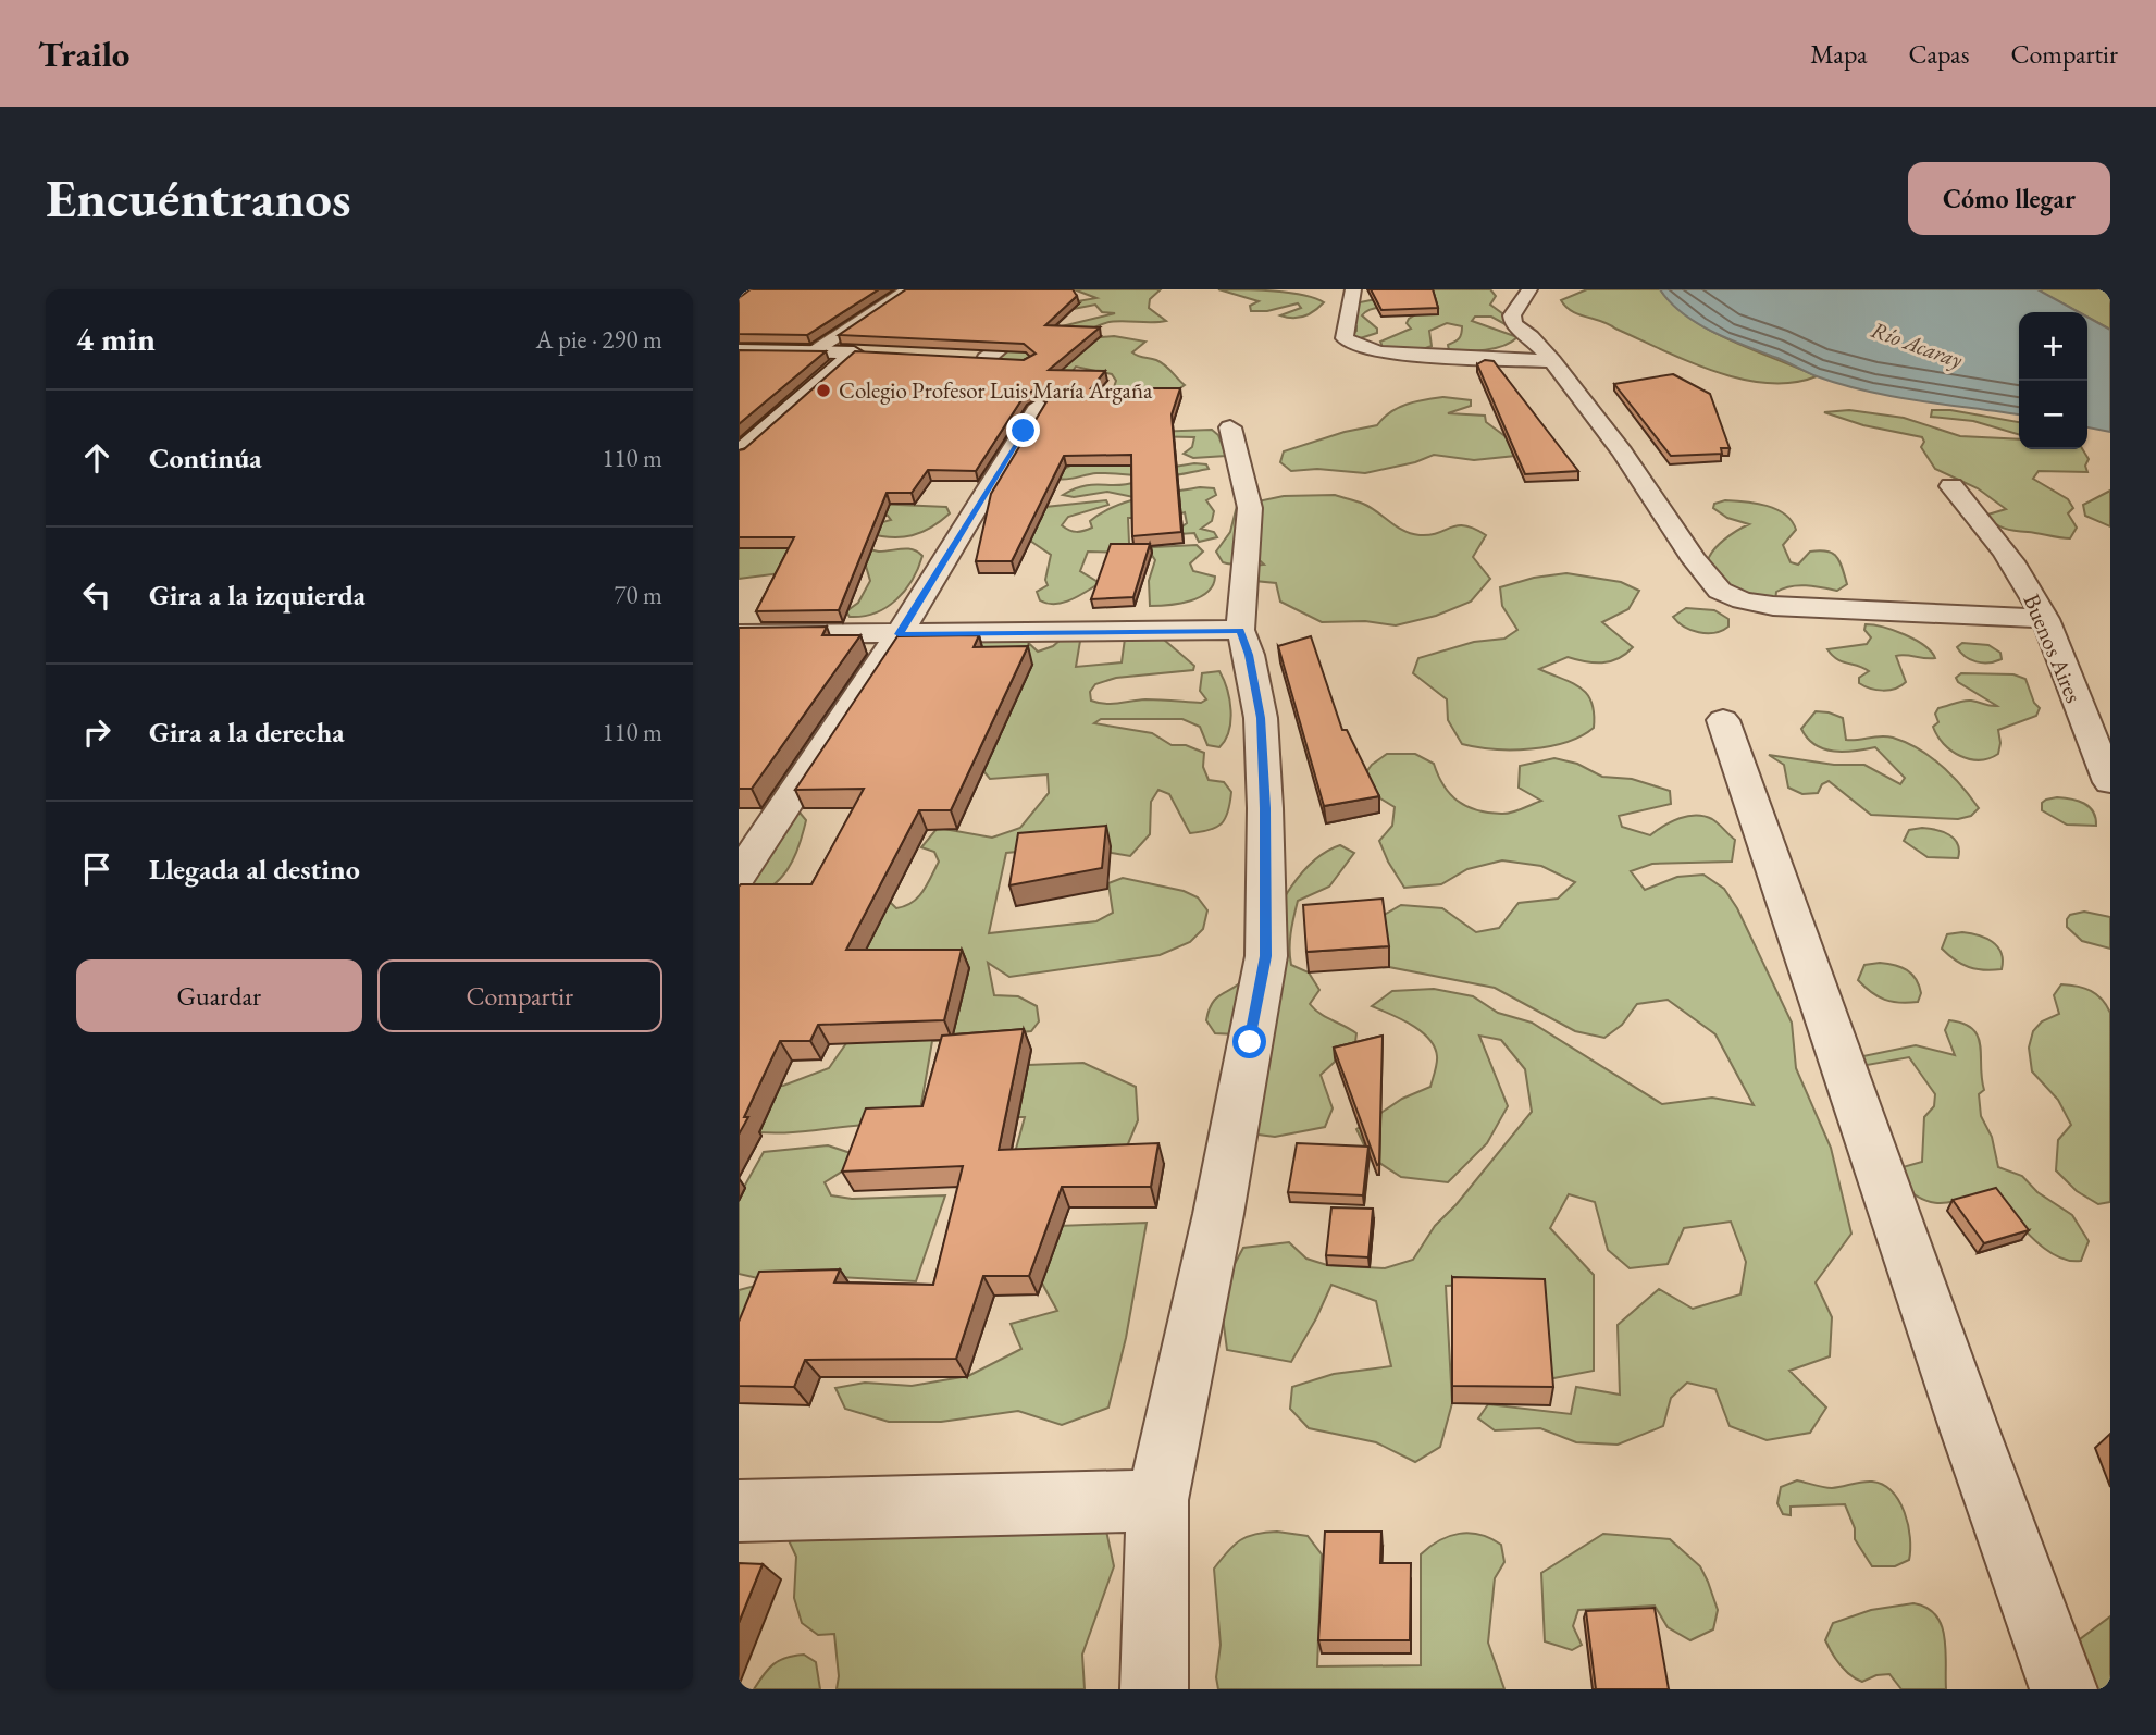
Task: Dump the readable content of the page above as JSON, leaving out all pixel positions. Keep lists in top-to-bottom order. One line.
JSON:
{"streets":{"street":["Buenos Aires"]},"water":["Río Acaray"],"places":["Colegio Profesor Luis María Argaña"],"page":{"header":"Trailo","nav":["Mapa","Capas","Compartir"],"buttons":["Cómo llegar",["Guardar","Compartir"]],"title":"Encuéntranos","heading":["4 min","A pie · 290 m"],"map_buttons":["+","−"],"list":[["Continúa","110 m"],["Gira a la izquierda","70 m"],["Gira a la derecha","110 m"],"Llegada al destino"]}}
